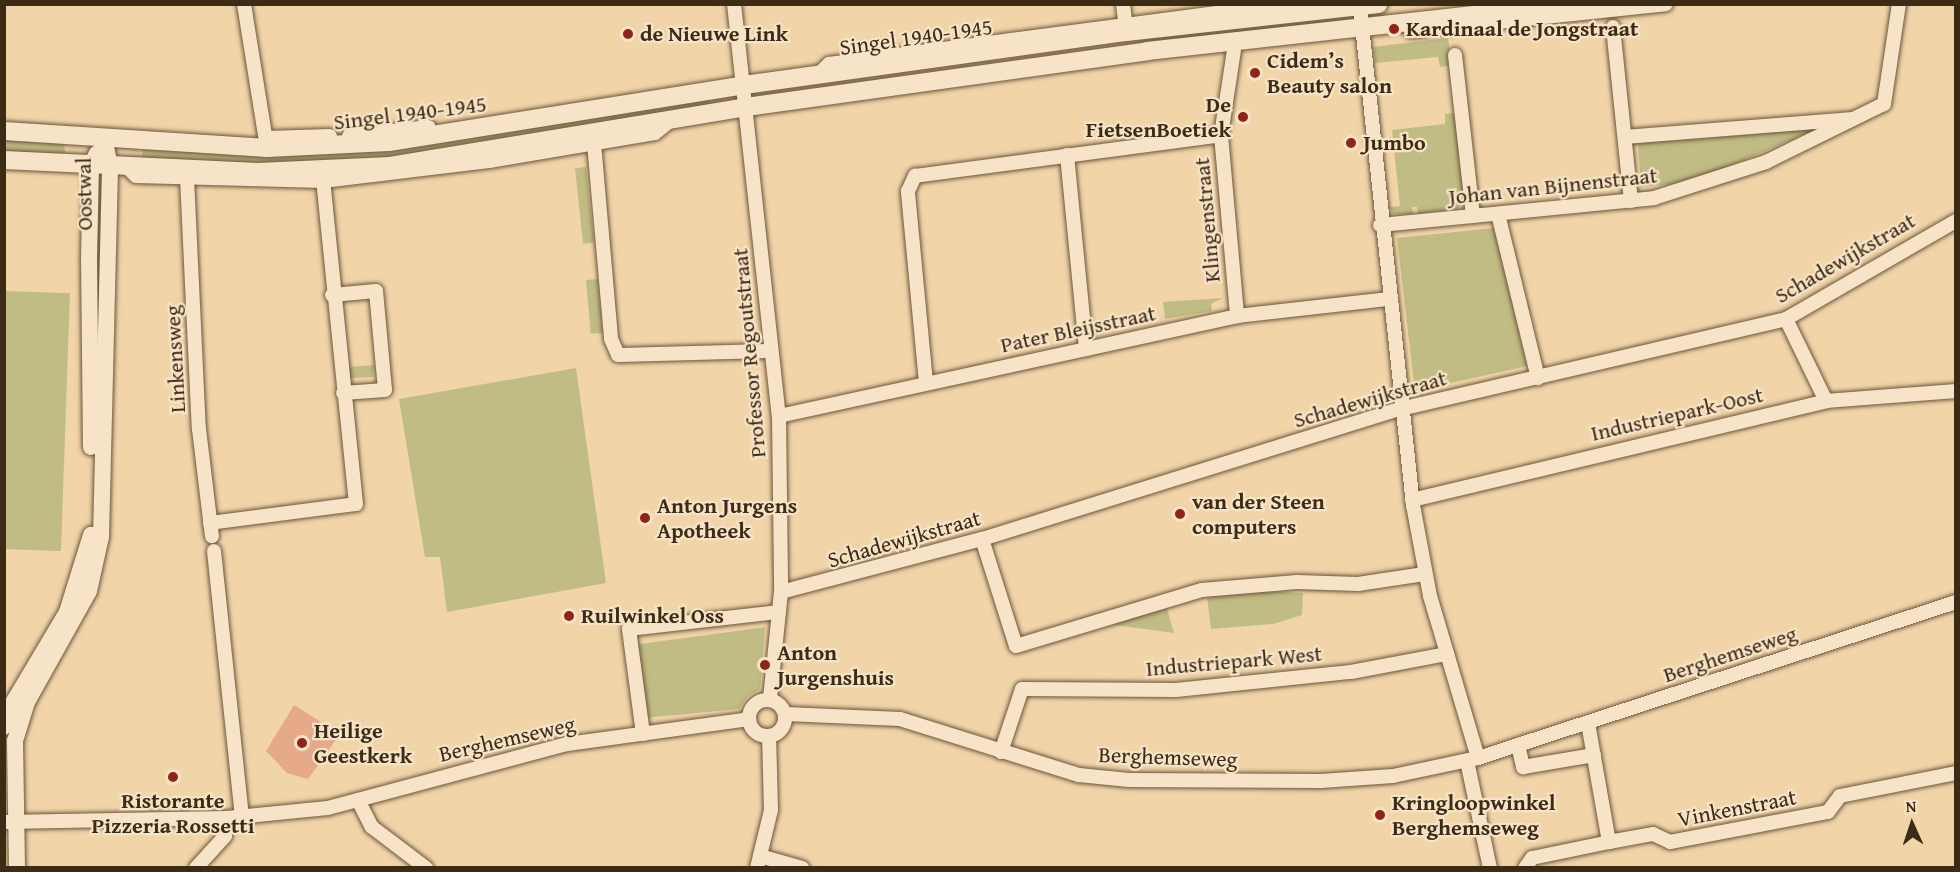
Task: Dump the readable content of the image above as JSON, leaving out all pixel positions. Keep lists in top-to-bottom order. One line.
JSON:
{"streets":{"main road":["Singel 1940-1945"],"street":["Johan van Bijnenstraat","Oostwal","Klingenstraat","Schadewijkstraat","Pater Bleijsstraat","Professor Regoutstraat","Linkensweg","Industriepark-Oost","Berghemseweg","Industriepark West","Vinkenstraat"]},"crossings":[["Singel 1940-1945","Oostwal"],["Singel 1940-1945","Klingenstraat"],["Singel 1940-1945","Professor Regoutstraat"],["Singel 1940-1945","Linkensweg"],["Oostwal","Berghemseweg"],["Klingenstraat","Pater Bleijsstraat"],["Schadewijkstraat","Professor Regoutstraat"],["Pater Bleijsstraat","Professor Regoutstraat"],["Professor Regoutstraat","Berghemseweg"],["Berghemseweg","Industriepark West"]],"places":["Kardinaal de Jongstraat","de Nieuwe Link","Cidem’s Beauty salon","De FietsenBoetiek","Jumbo","van der Steen computers","Anton Jurgens Apotheek","Ruilwinkel Oss","Anton Jurgenshuis","Heilige Geestkerk","Ristorante Pizzeria Rossetti","Kringloopwinkel Berghemseweg"],"north":"top"}
